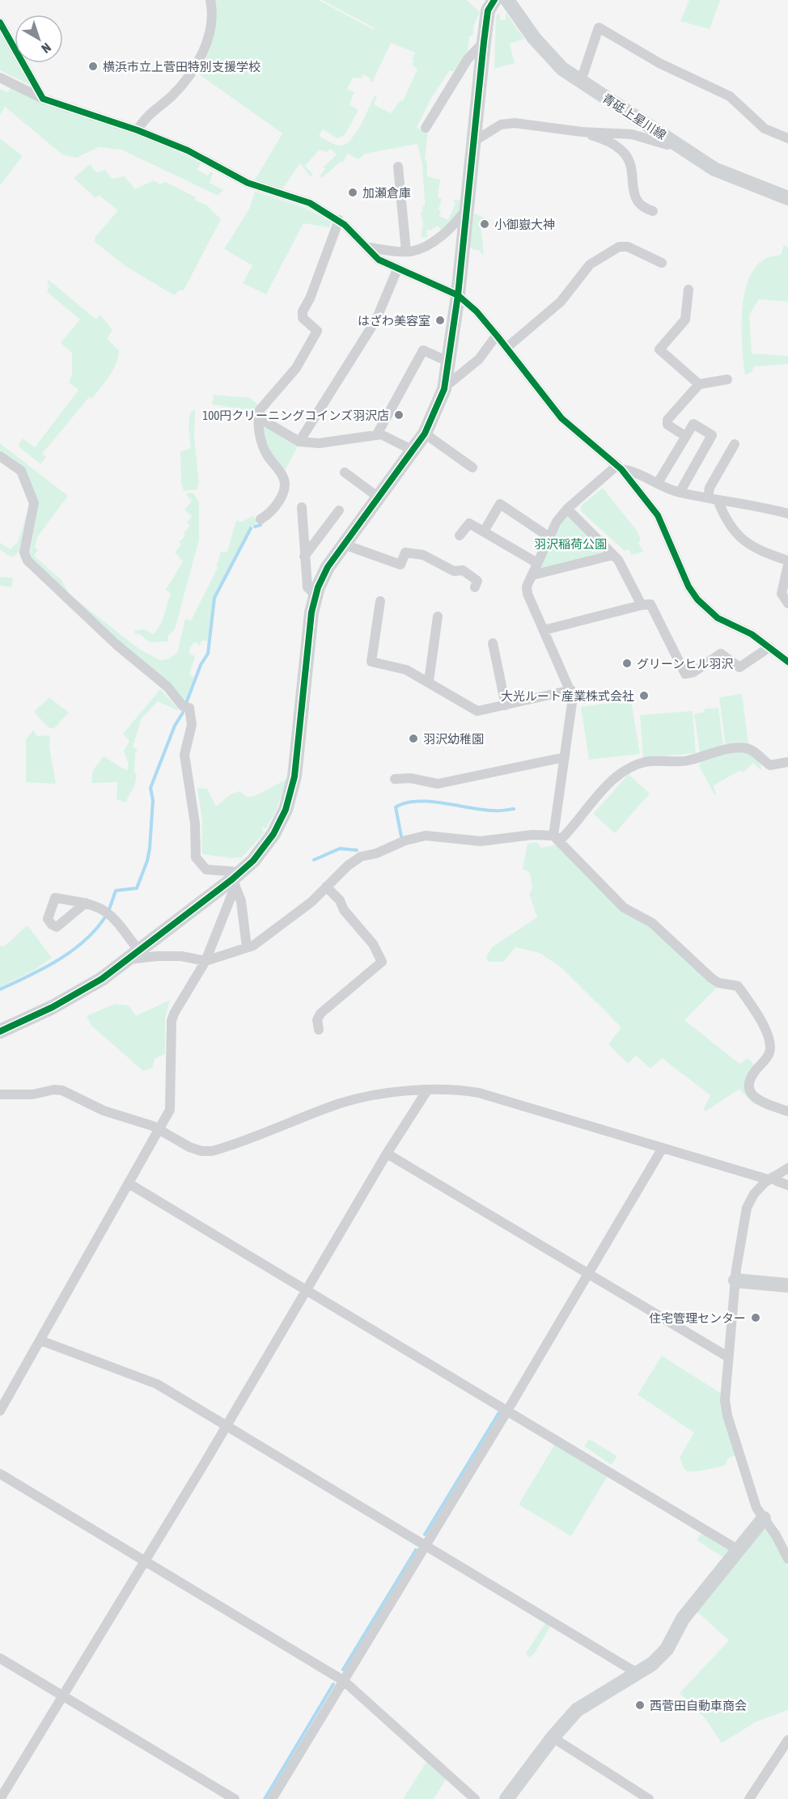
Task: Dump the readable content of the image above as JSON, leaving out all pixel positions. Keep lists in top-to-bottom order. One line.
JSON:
{"streets":{"street":["青砥上星川線"]},"parks":["羽沢稲荷公園"],"places":["横浜市立上菅田特別支援学校","加瀬倉庫","小御嶽大神","はざわ美容室","100円クリーニングコインズ羽沢店","グリーンヒル羽沢","大光ルート産業株式会社","羽沢幼稚園","住宅管理センター","西菅田自動車商会"],"north":"bottom right"}
